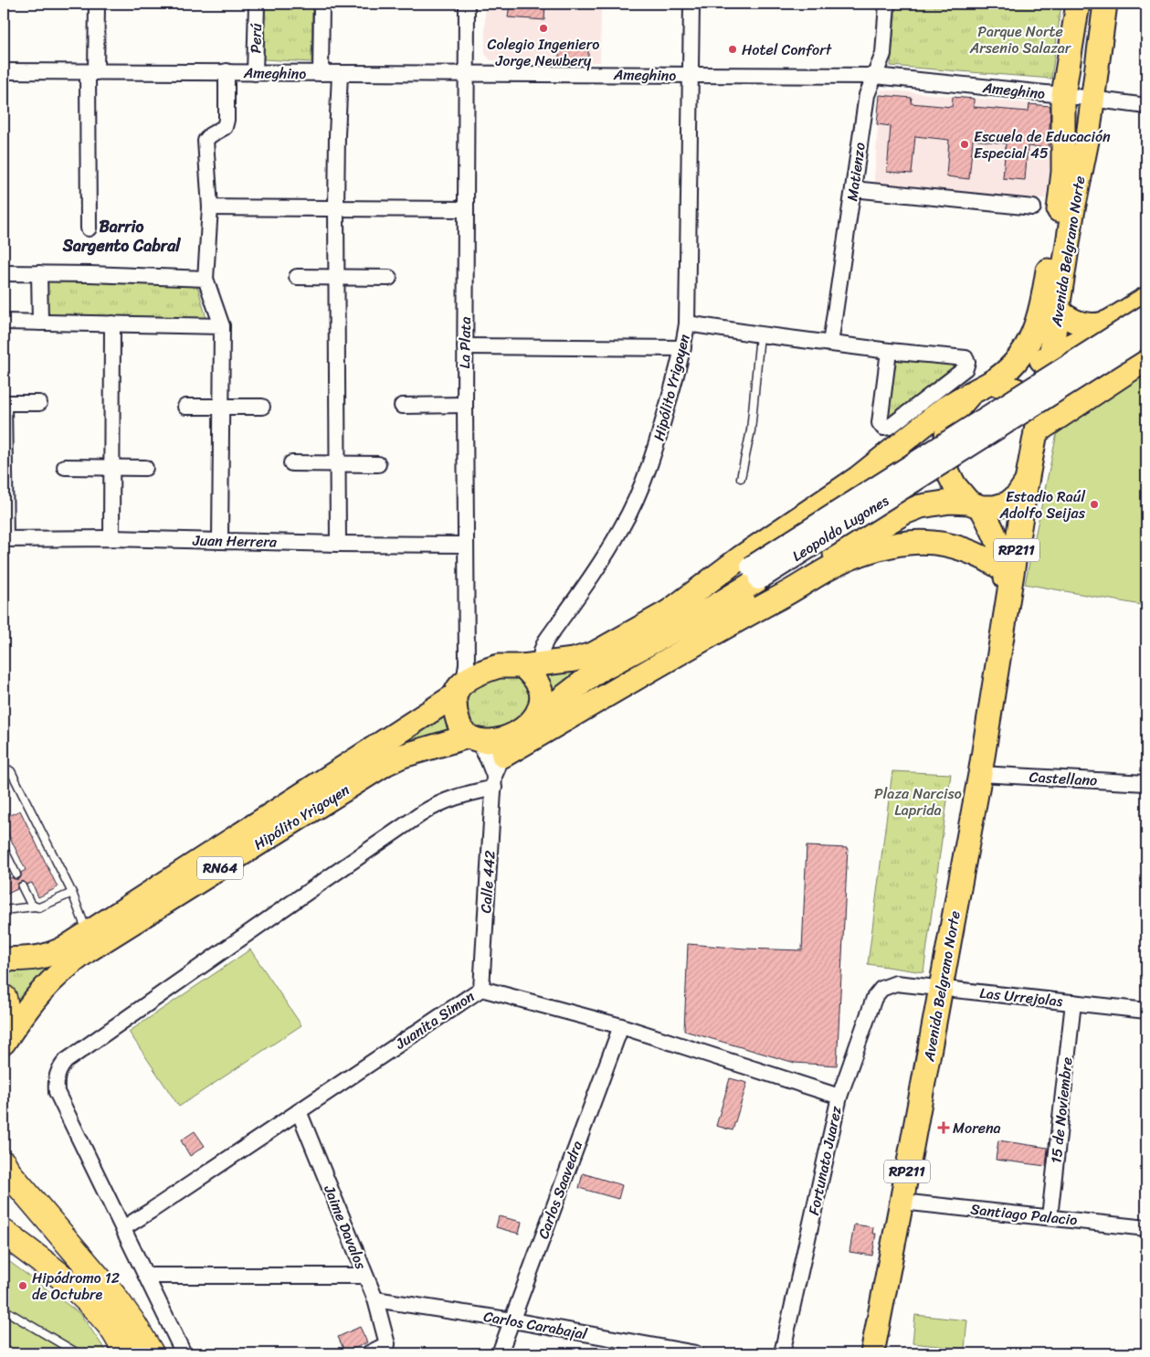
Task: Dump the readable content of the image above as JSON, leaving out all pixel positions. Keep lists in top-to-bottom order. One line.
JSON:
{"streets":{"highway":["RN64"],"main road":["Avenida Belgrano Norte","Hipólito Yrigoyen","Leopoldo Lugones","RP211"],"street":["Perú","Ameghino","Matienzo","La Plata","Juan Herrera","Castellano","Calle 442","Las Urrejolas","Juanita Simon","15 de Noviembre","Fortunato Juarez","Carlos Saavedra","Santiago Palacio","Jaime Davalos","Carlos Carabajal"]},"crossings":[["Perú","Ameghino"],["Ameghino","Matienzo"],["Ameghino","Avenida Belgrano Norte"],["Ameghino","La Plata"],["Ameghino","Hipólito Yrigoyen"],["Avenida Belgrano Norte","Castellano"],["Avenida Belgrano Norte","Las Urrejolas"],["Avenida Belgrano Norte","Santiago Palacio"],["La Plata","Hipólito Yrigoyen"],["La Plata","Leopoldo Lugones"],["La Plata","Juan Herrera"],["La Plata","RN64"],["La Plata","Calle 442"],["Hipólito Yrigoyen","Leopoldo Lugones"],["Hipólito Yrigoyen","RN64"],["Hipólito Yrigoyen","Calle 442"],["Leopoldo Lugones","RN64"],["Leopoldo Lugones","Calle 442"],["RN64","Calle 442"],["Calle 442","Juanita Simon"],["Las Urrejolas","15 de Noviembre"],["Las Urrejolas","Fortunato Juarez"],["Juanita Simon","Fortunato Juarez"],["Juanita Simon","Carlos Saavedra"],["Juanita Simon","Jaime Davalos"],["15 de Noviembre","Santiago Palacio"],["Carlos Saavedra","Carlos Carabajal"],["Jaime Davalos","Carlos Carabajal"]],"districts":["Barrio Sargento Cabral"],"parks":["Parque Norte Arsenio Salazar","Plaza Narciso Laprida"],"places":{"other":["Colegio Ingeniero Jorge Newbery","Hotel Confort","Escuela de Educación Especial 45","Estadio Raúl Adolfo Seijas","Hipódromo 12 de Octubre"],"health":["Morena"]}}
